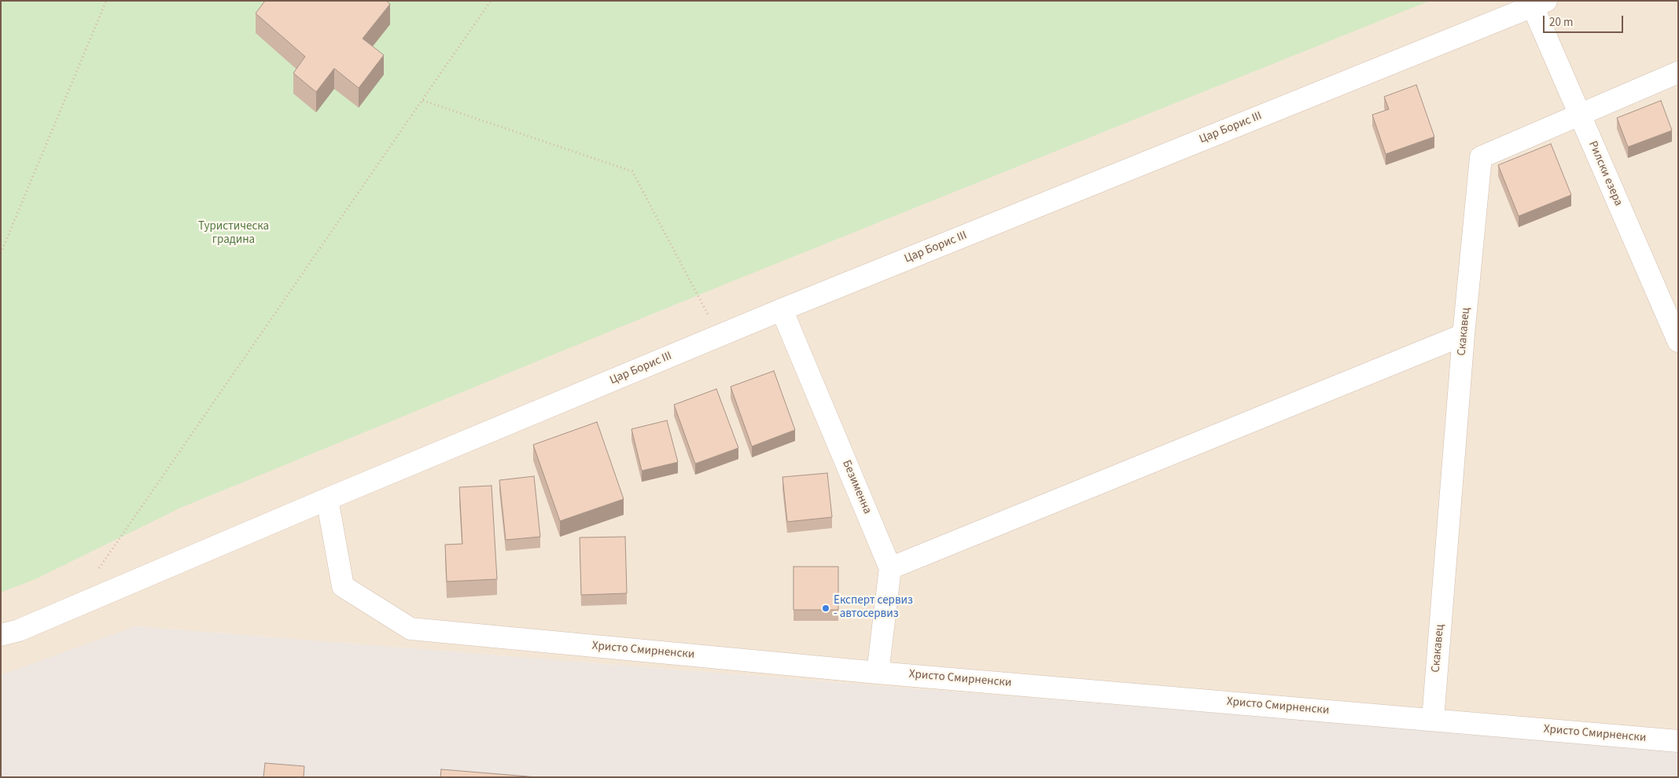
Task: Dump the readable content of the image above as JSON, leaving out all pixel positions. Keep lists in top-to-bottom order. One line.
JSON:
{"streets":{"street":["Цар Борис III","Рилски езера","Скакавец","Безименна","Христо Смирненски"]},"crossings":[["Цар Борис III","Рилски езера"],["Цар Борис III","Безименна"],["Цар Борис III","Христо Смирненски"],["Рилски езера","Скакавец"],["Скакавец","Христо Смирненски"],["Безименна","Христо Смирненски"]],"parks":["Туристическа градина"],"places":["Експерт сервиз - автосервиз"],"scale_bar":"20 m"}
